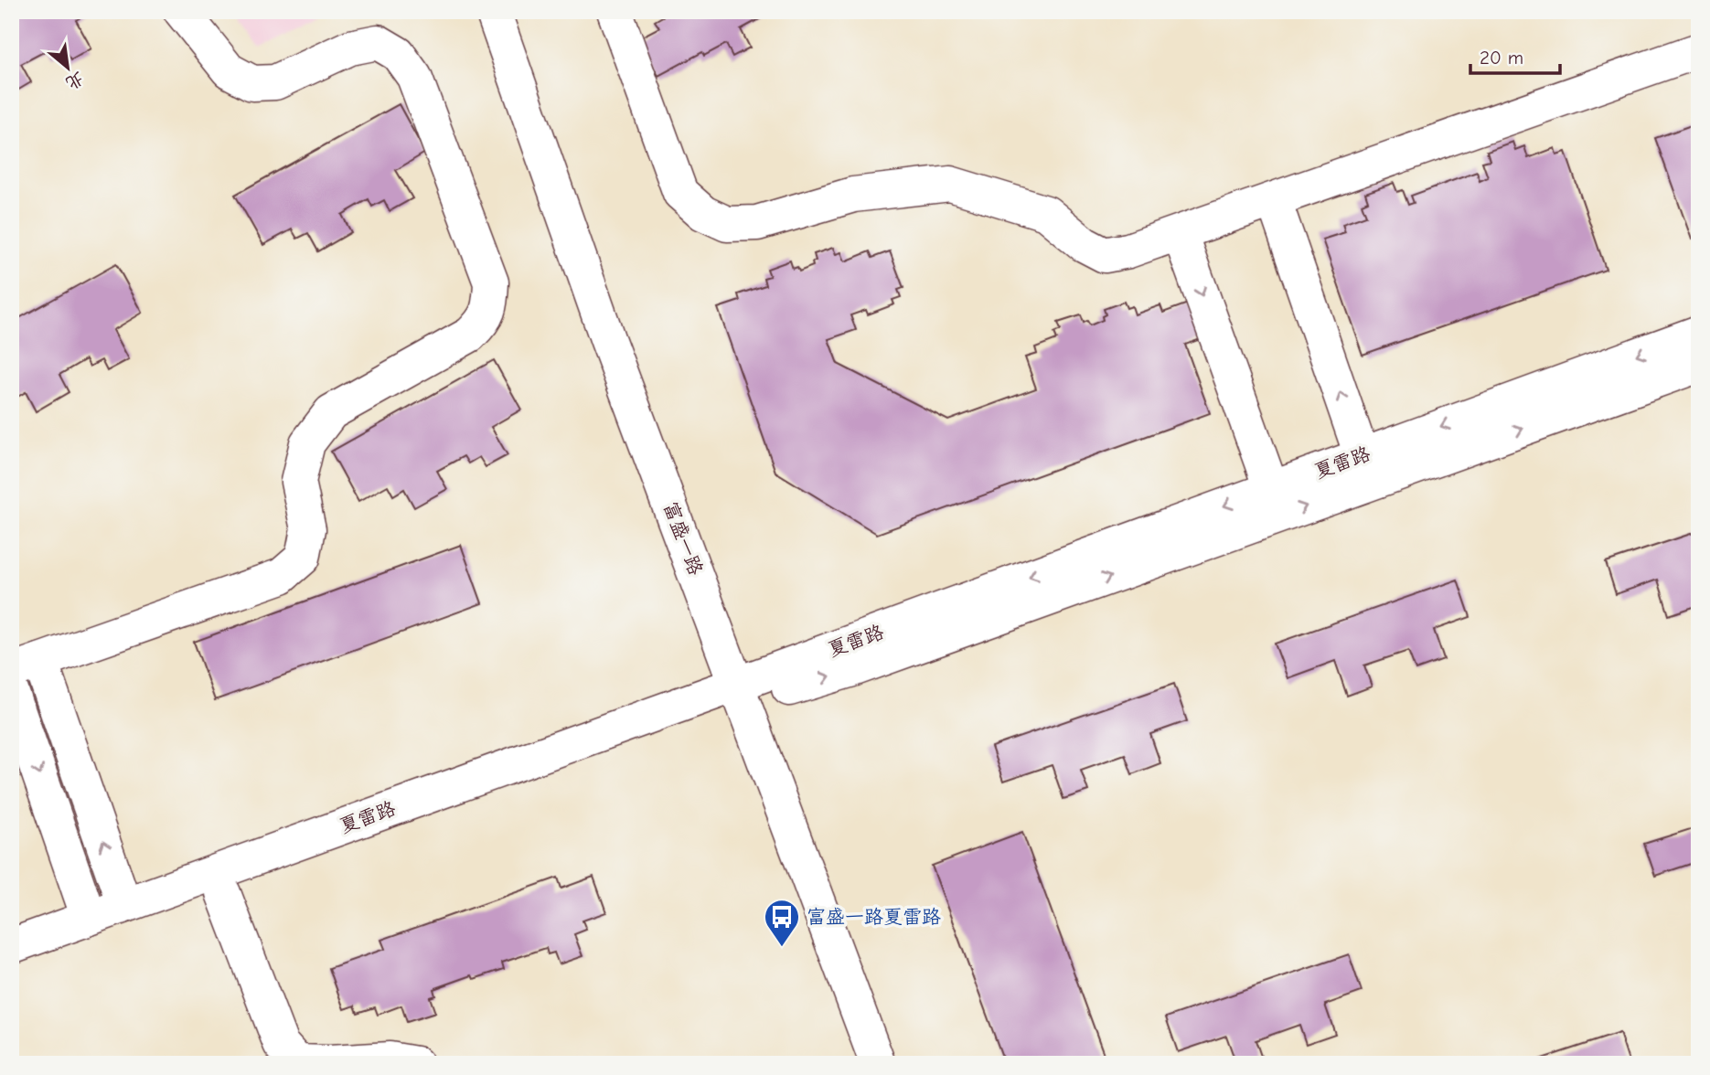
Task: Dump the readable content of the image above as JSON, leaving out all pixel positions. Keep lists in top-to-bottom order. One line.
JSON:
{"streets":{"street":["夏雷路","富盛一路"]},"crossings":[["夏雷路","富盛一路"]],"places":{"bus stop":["富盛一路夏雷路"]},"scale_bar":"20 m","north":"bottom right"}
